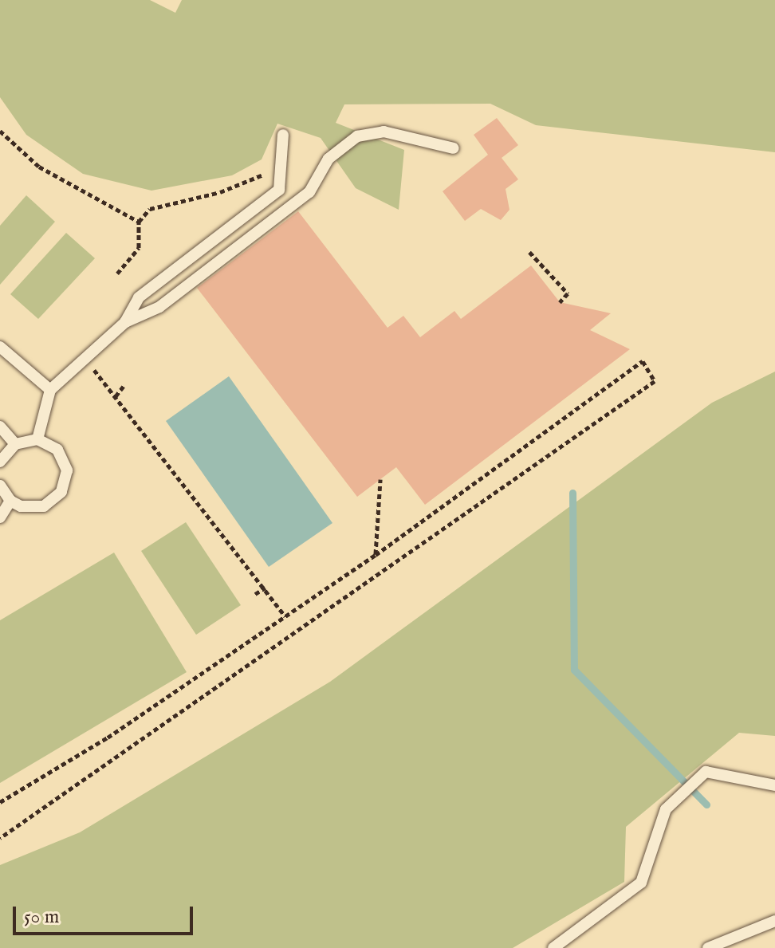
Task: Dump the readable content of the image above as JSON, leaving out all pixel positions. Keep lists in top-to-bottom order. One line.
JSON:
{"scale_bar":"50 m"}
